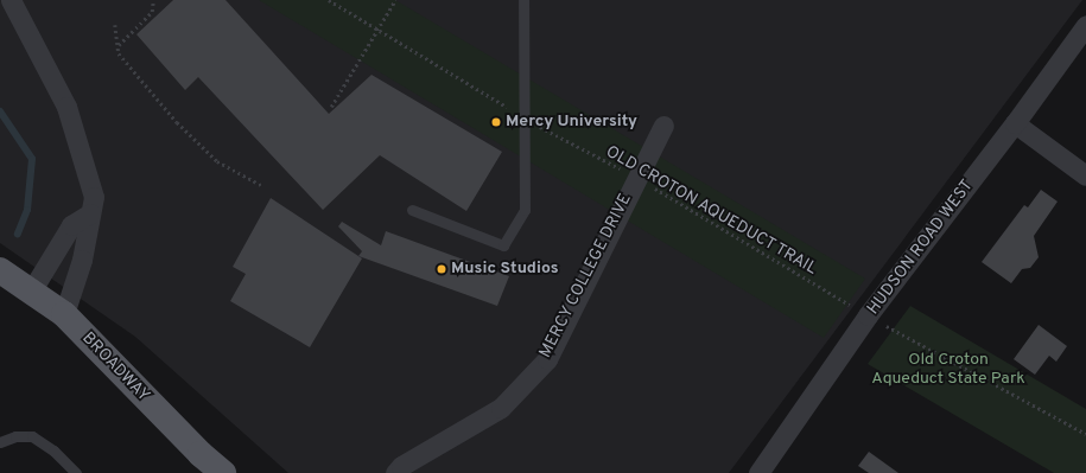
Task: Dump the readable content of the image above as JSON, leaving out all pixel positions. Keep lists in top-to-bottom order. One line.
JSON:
{"streets":{"main road":["BROADWAY"],"street":["HUDSON ROAD WEST","MERCY COLLEGE DRIVE"],"path":["OLD CROTON AQUEDUCT TRAIL"]},"crossings":[["OLD CROTON AQUEDUCT TRAIL","HUDSON ROAD WEST"],["OLD CROTON AQUEDUCT TRAIL","MERCY COLLEGE DRIVE"]],"parks":["Old Croton Aqueduct State Park"],"places":["Mercy University","Music Studios"]}
